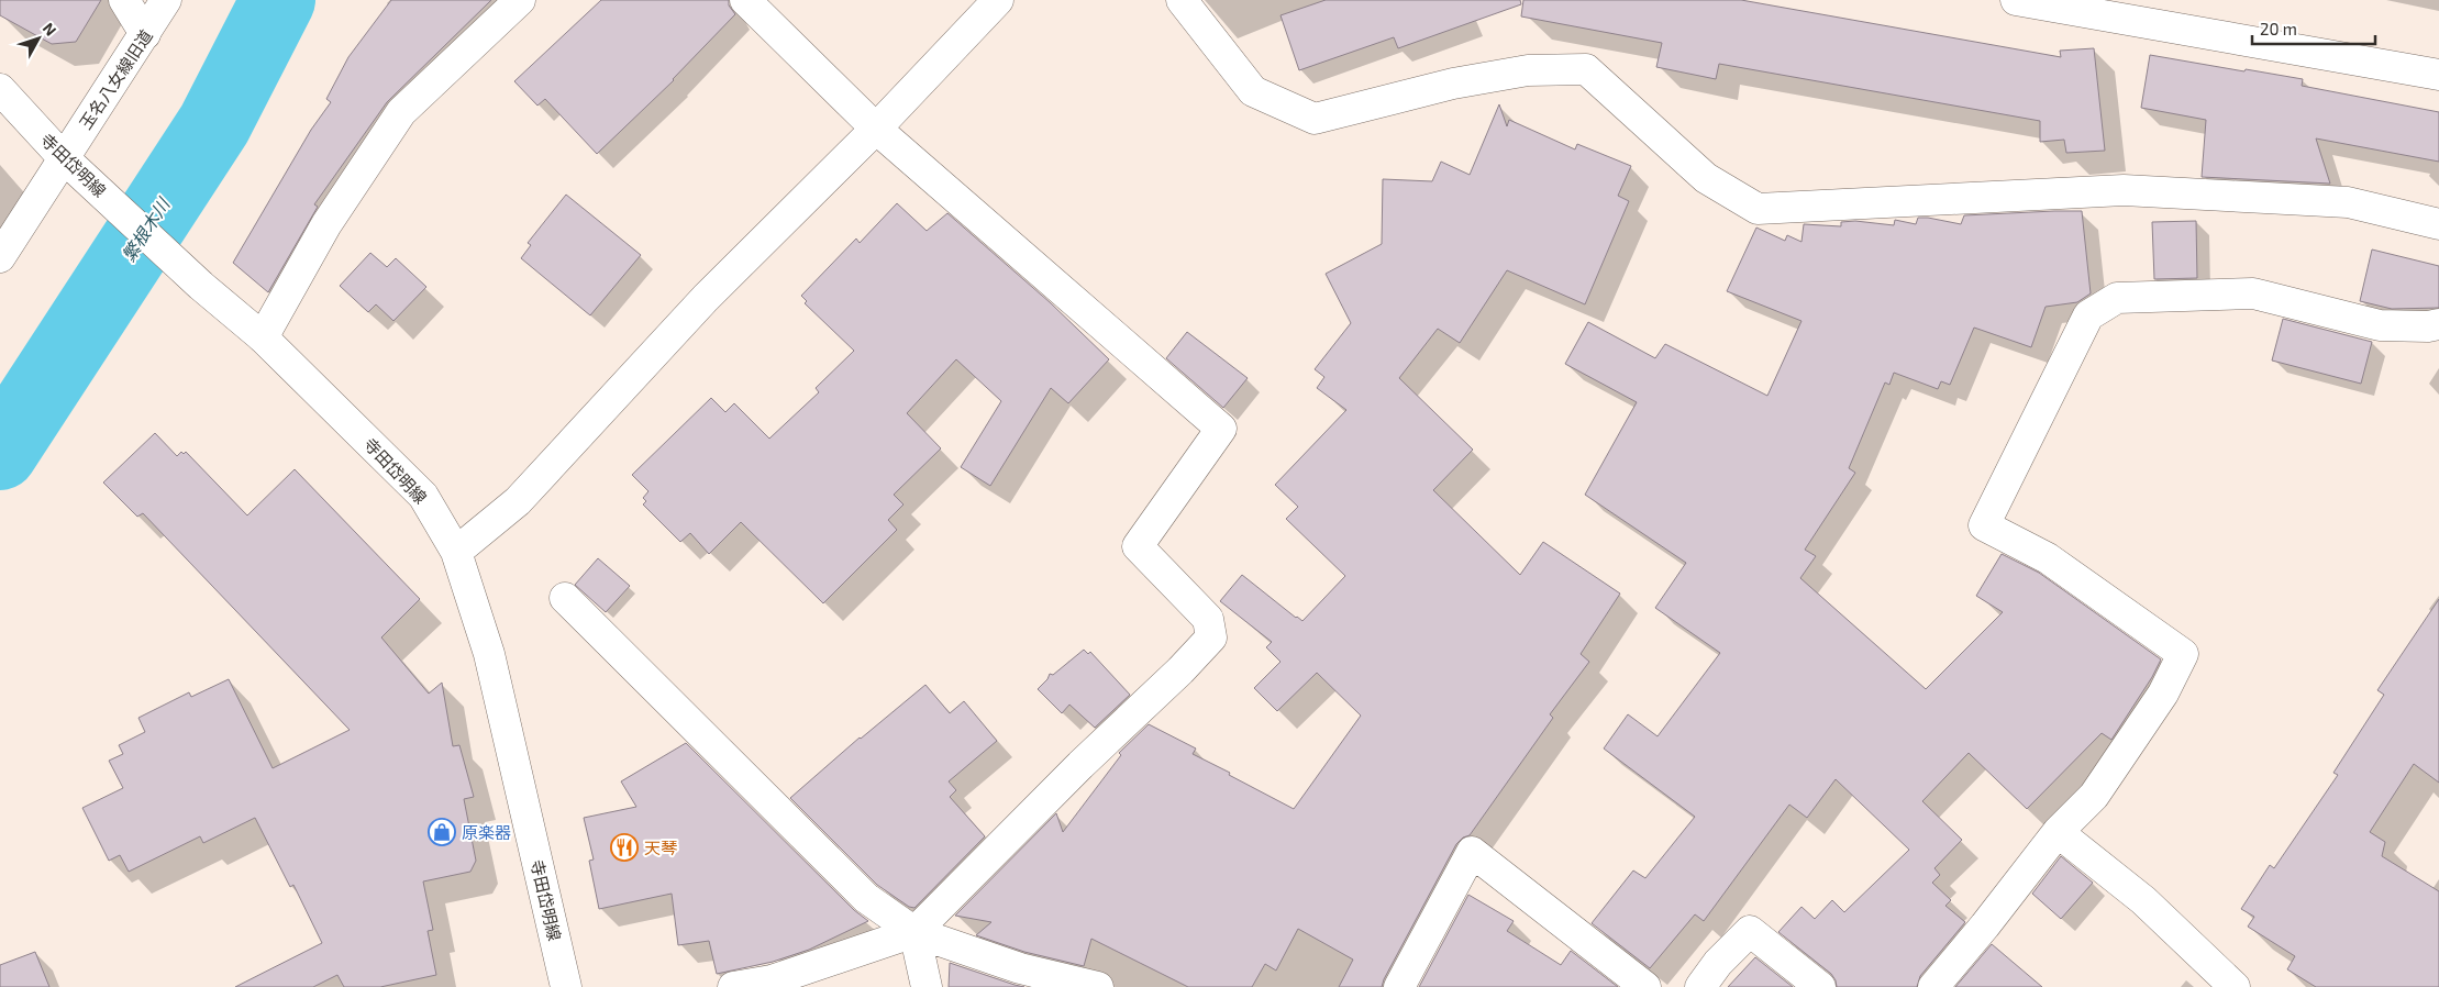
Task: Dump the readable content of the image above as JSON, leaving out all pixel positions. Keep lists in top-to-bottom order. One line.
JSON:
{"streets":{"street":["玉名八女線旧道","寺田岱明線"]},"crossings":[["玉名八女線旧道","寺田岱明線"]],"water":["繁根木川"],"places":{"shop":["原楽器"],"restaurant":["天琴"]},"scale_bar":"20 m","north":"top right"}
